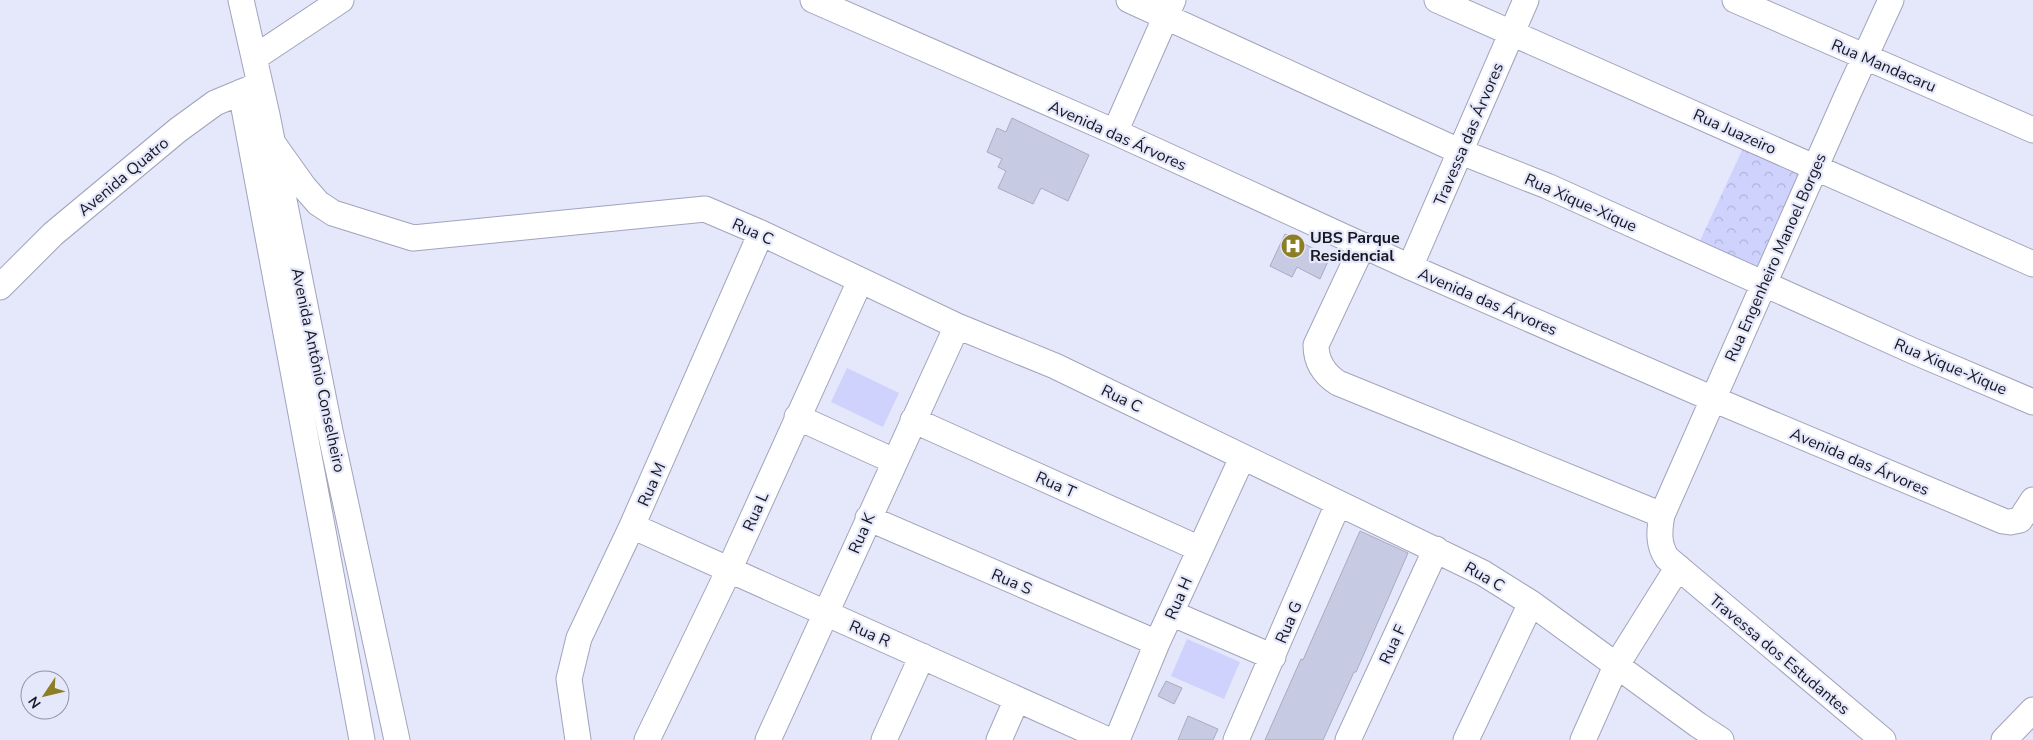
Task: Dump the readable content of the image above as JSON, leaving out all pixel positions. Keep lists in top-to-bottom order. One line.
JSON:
{"streets":{"street":["Rua Mandacaru","Rua Juazeiro","Travessa das Árvores","Avenida das Árvores","Avenida Quatro","Rua Xique-Xique","Rua C","Rua Engenheiro Manoel Borges","Avenida Antônio Conselheiro","Rua M","Rua T","Rua L","Rua K","Rua S","Rua H","Rua G","Rua R","Rua F","Travessa dos Estudantes"]},"crossings":[["Rua Mandacaru","Rua Engenheiro Manoel Borges"],["Rua Juazeiro","Travessa das Árvores"],["Rua Juazeiro","Rua Engenheiro Manoel Borges"],["Travessa das Árvores","Avenida das Árvores"],["Travessa das Árvores","Rua Xique-Xique"],["Avenida das Árvores","Rua Engenheiro Manoel Borges"],["Avenida Quatro","Avenida Antônio Conselheiro"],["Rua Xique-Xique","Rua Engenheiro Manoel Borges"],["Rua C","Avenida Antônio Conselheiro"],["Rua C","Rua M"],["Rua C","Rua L"],["Rua C","Rua K"],["Rua C","Rua H"],["Rua C","Rua G"],["Rua C","Rua F"],["Rua Engenheiro Manoel Borges","Travessa dos Estudantes"],["Rua M","Rua R"],["Rua T","Rua K"],["Rua T","Rua H"],["Rua L","Rua R"],["Rua K","Rua S"],["Rua K","Rua R"],["Rua S","Rua H"]],"places":{"hospital":["UBS Parque Residencial"]},"north":"bottom left"}
